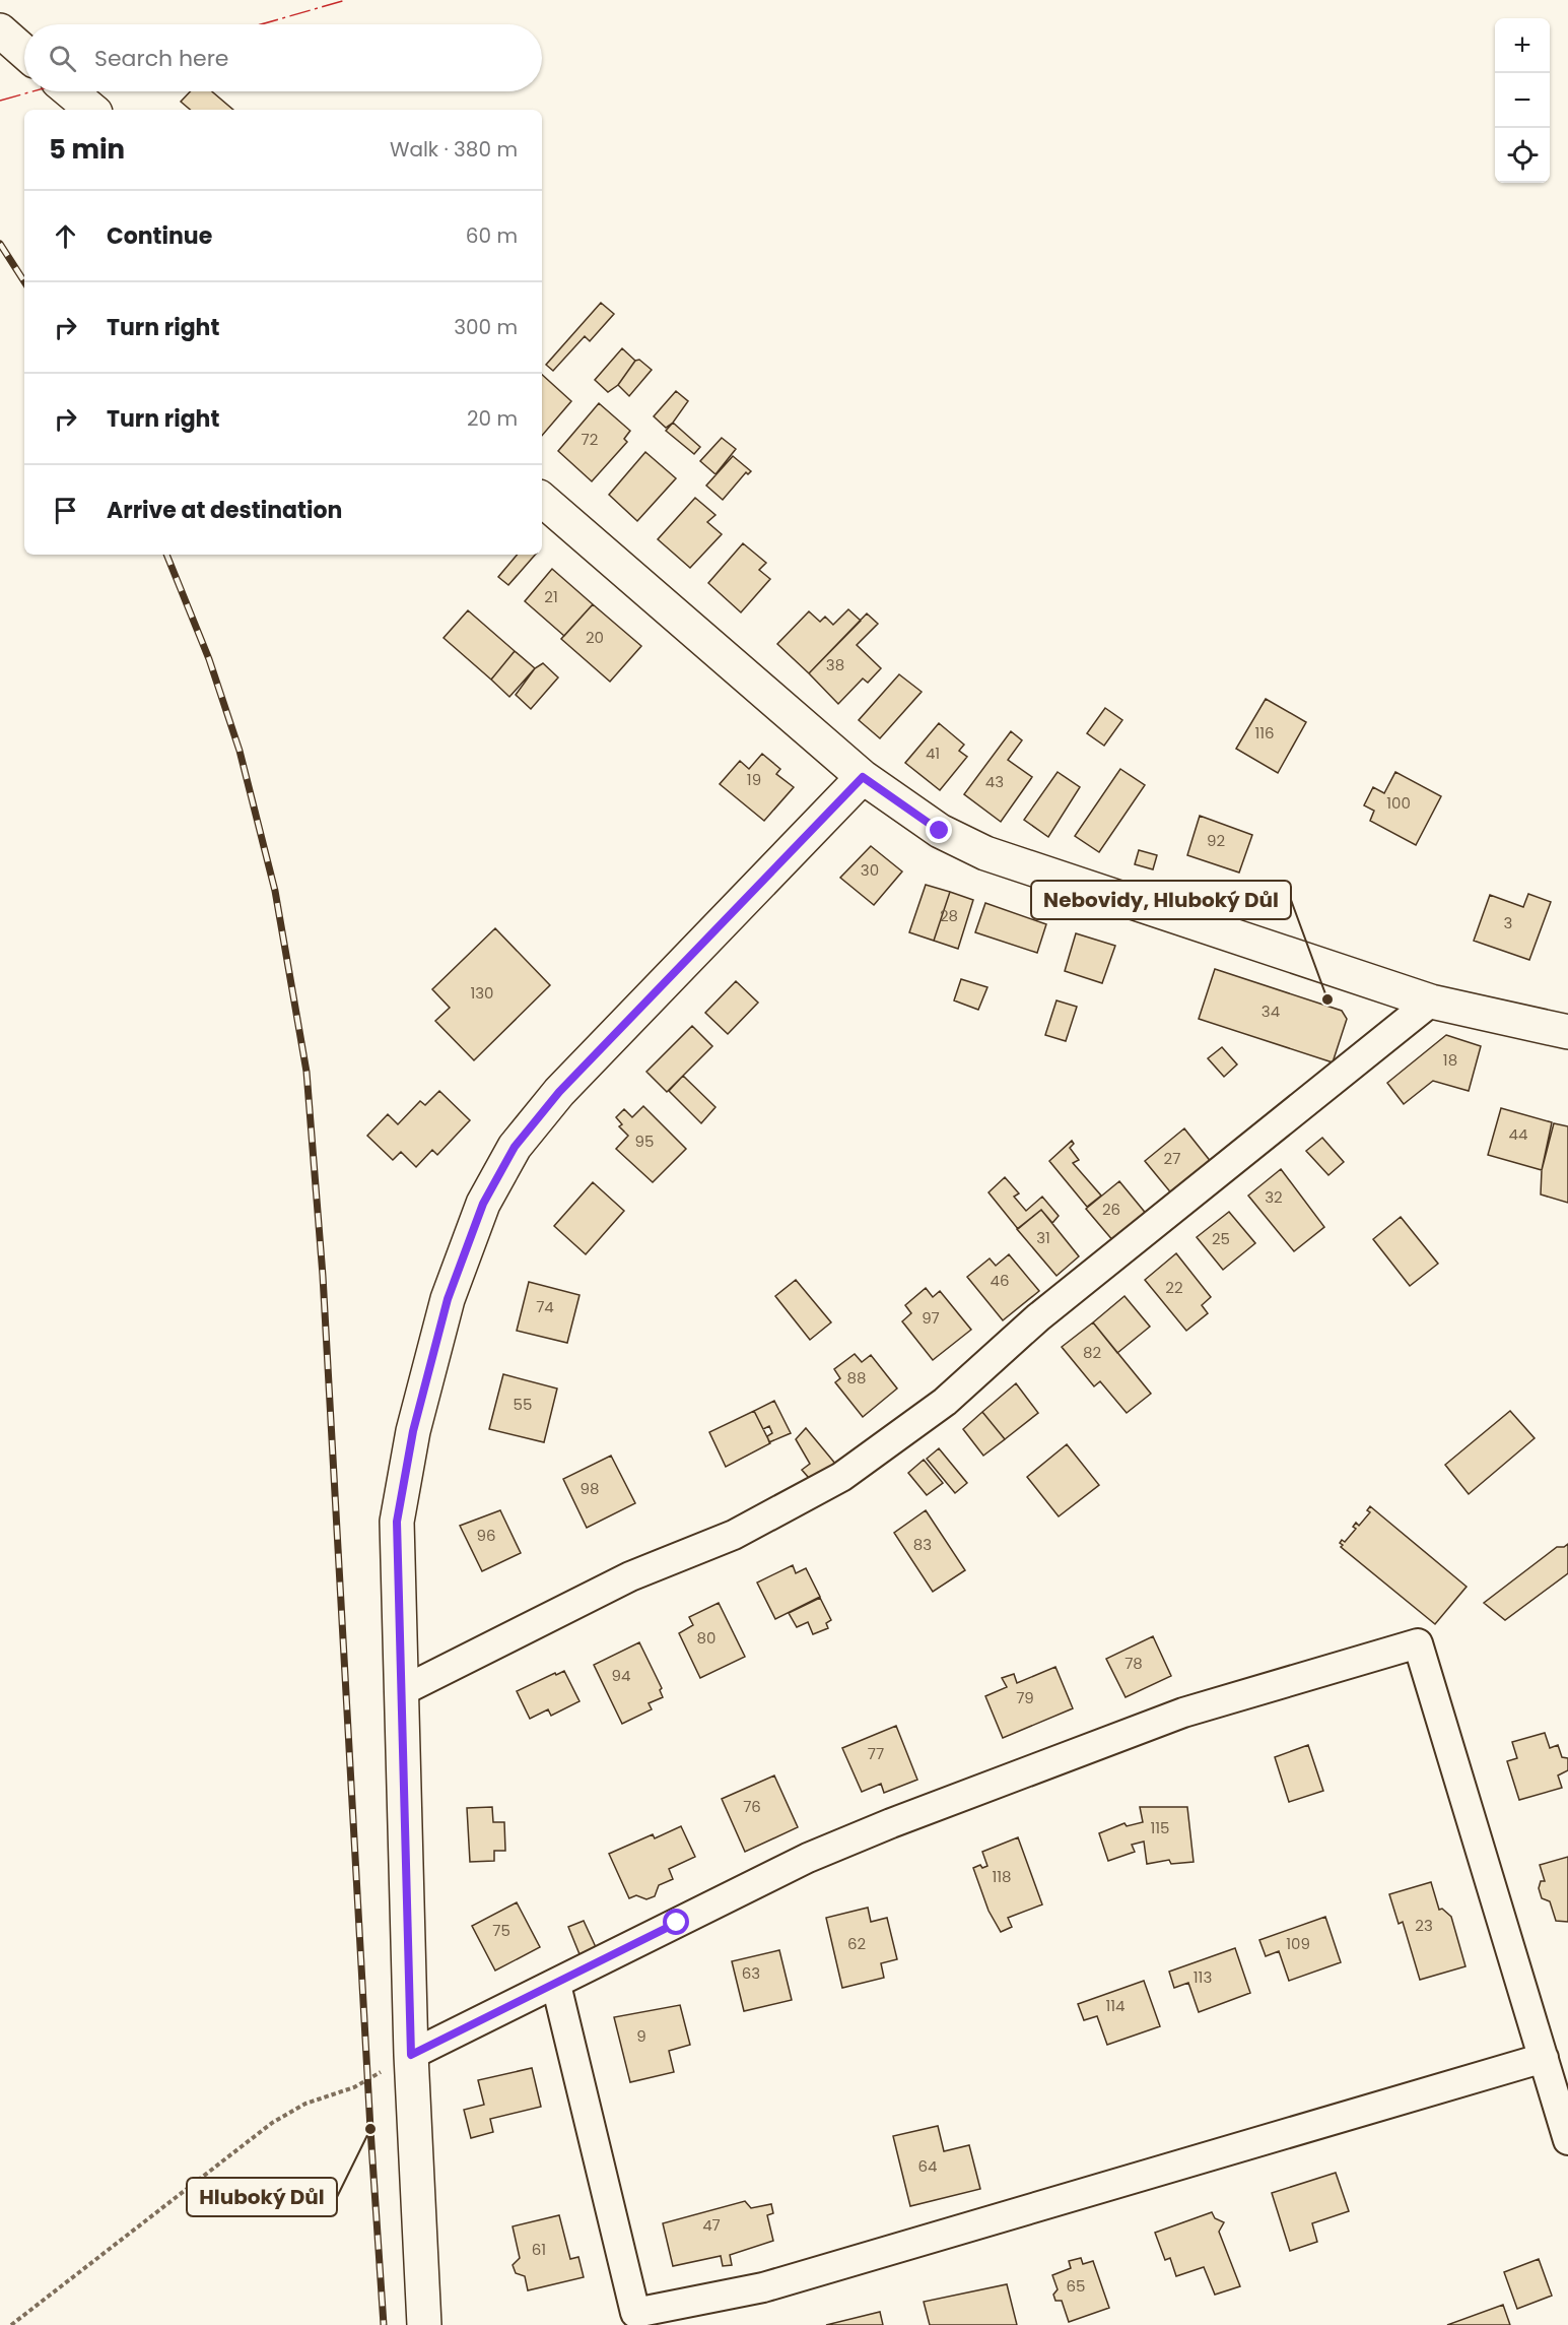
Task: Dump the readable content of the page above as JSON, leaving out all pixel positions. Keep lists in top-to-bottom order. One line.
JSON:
{"places":["Nebovidy, Hluboký Důl","Hluboký Důl"],"house_numbers":["72","21","20","38","116","41","19","43","100","92","30","28","3","130","34","18","44","95","27","32","26","31","25","46","22","74","97","82","88","55","98","96","83","80","78","94","79","77","76","115","118","23","75","62","109","63","113","114","9","64","47","61","65"],"page":{"map_buttons":["+","−"],"search":"Search here","heading":["5 min","Walk · 380 m"],"list":[["Continue","60 m"],["Turn right","300 m"],["Turn right","20 m"],"Arrive at destination"]}}
